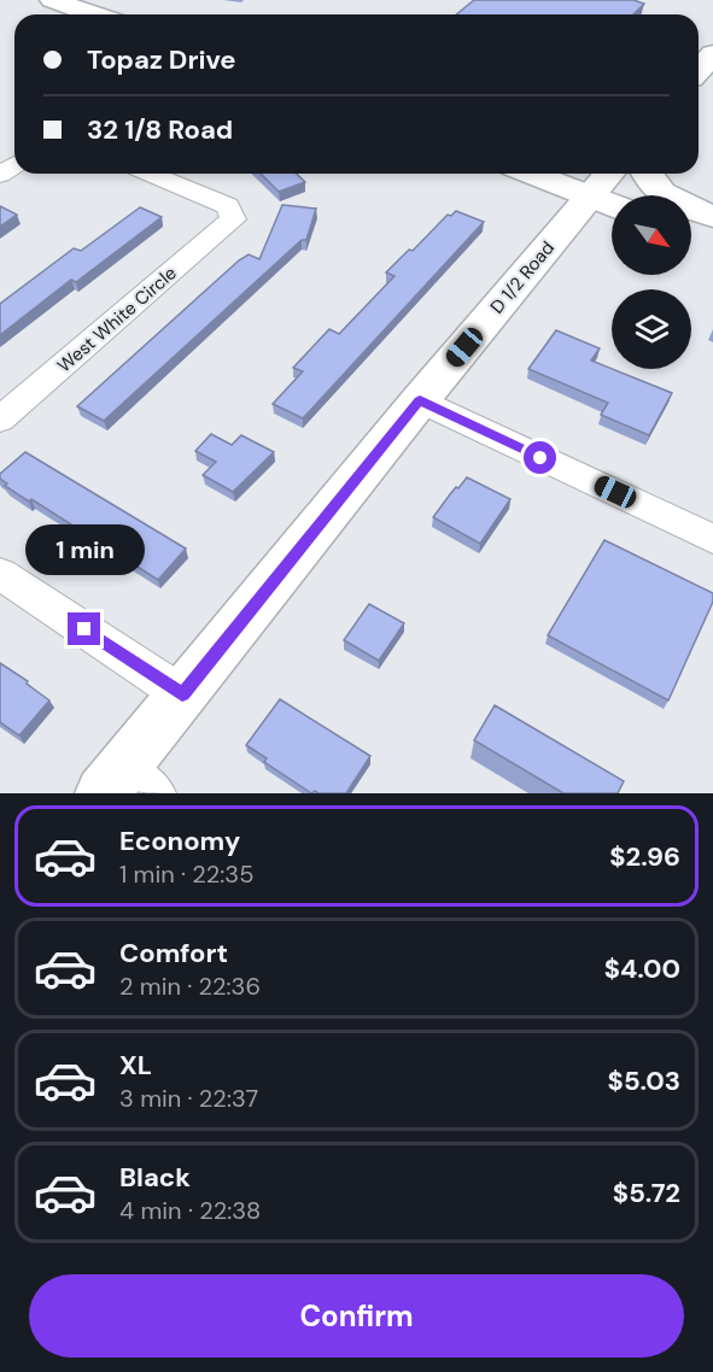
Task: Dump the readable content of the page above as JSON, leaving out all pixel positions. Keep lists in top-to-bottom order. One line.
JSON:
{"streets":{"main road":["D 1/2 Road"],"street":["West White Circle"]},"north":"bottom right","page":{"banner":["Topaz Drive","32 1/8 Road"],"bubble":"1 min","list":[{"name":"Economy","note":"1 min · 22:35","value":"$2.96"},{"name":"Comfort","note":"2 min · 22:36","value":"$4.00"},{"name":"XL","note":"3 min · 22:37","value":"$5.03"},{"name":"Black","note":"4 min · 22:38","value":"$5.72"}],"buttons":"Confirm"}}
